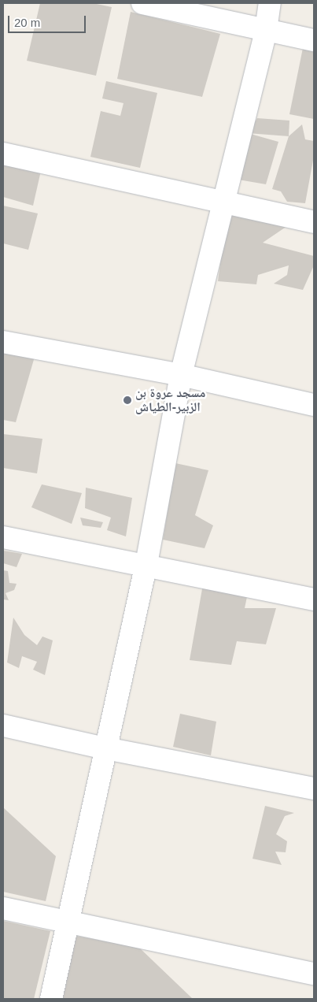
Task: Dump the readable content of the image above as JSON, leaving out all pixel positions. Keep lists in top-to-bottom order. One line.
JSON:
{"places":["مسجد عروة بن الزبير-الطياش"],"scale_bar":"20 m"}
